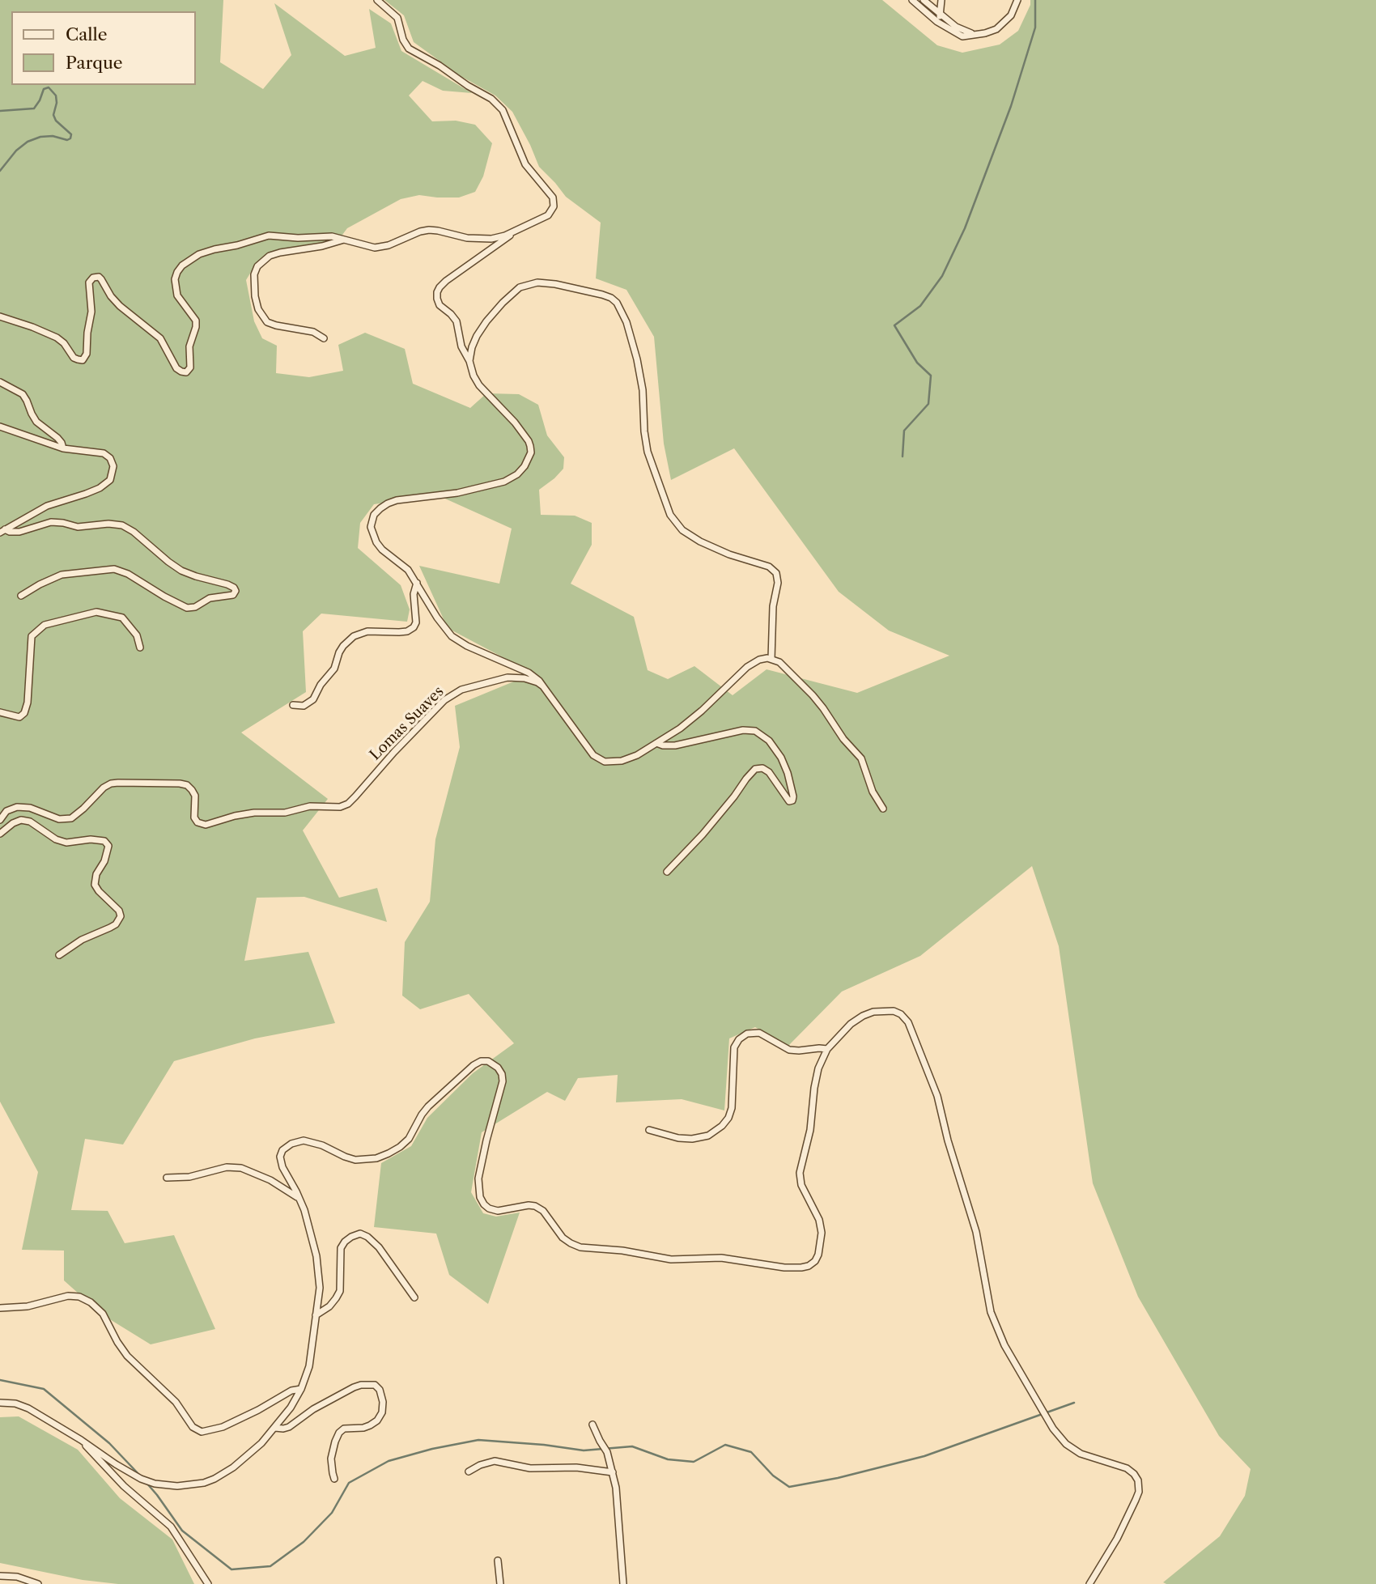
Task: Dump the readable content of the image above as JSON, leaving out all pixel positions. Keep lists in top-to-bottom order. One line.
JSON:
{"streets":{"street":["Lomas Suaves"]},"legend":["Calle","Parque"]}
